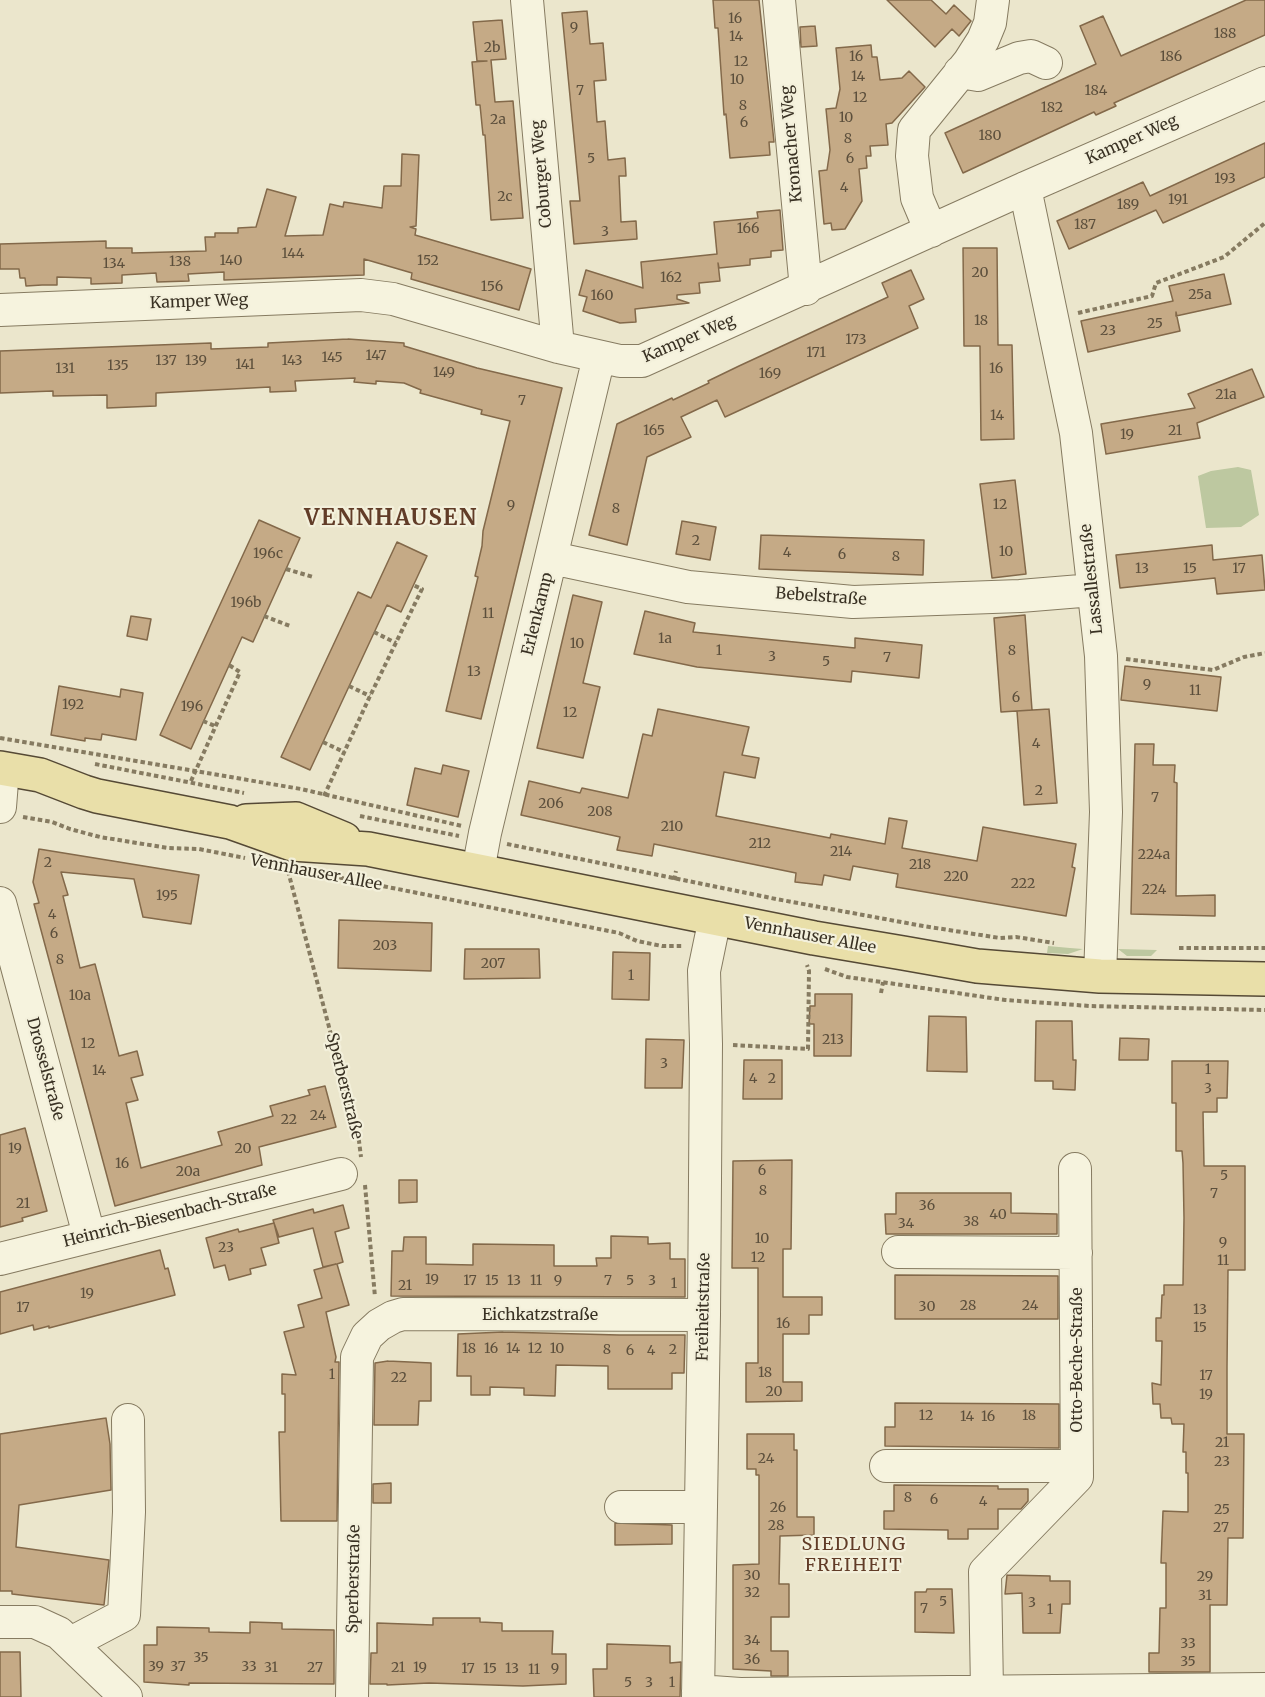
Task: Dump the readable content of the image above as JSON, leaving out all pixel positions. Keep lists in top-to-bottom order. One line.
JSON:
{"streets":{"main road":["Vennhauser Allee"],"street":["Kamper Weg","Kronacher Weg","Coburger Weg","Lassallestraße","Bebelstraße","Erlenkamp","Drosselstraße","Sperberstraße","Heinrich-Biesenbach-Straße","Freiheitstraße","Eichkatzstraße","Otto-Beche-Straße"]},"crossings":[["Kamper Weg","Kronacher Weg"],["Kamper Weg","Coburger Weg"],["Kamper Weg","Lassallestraße"],["Kamper Weg","Erlenkamp"],["Lassallestraße","Bebelstraße"],["Lassallestraße","Vennhauser Allee"],["Bebelstraße","Erlenkamp"],["Erlenkamp","Vennhauser Allee"],["Vennhauser Allee","Sperberstraße"],["Vennhauser Allee","Freiheitstraße"],["Drosselstraße","Heinrich-Biesenbach-Straße"],["Sperberstraße","Heinrich-Biesenbach-Straße"],["Sperberstraße","Eichkatzstraße"],["Freiheitstraße","Eichkatzstraße"]],"districts":["VENNHAUSEN","SIEDLUNG FREIHEIT"],"house_numbers":["16","9","188","14","2b","16","186","12","14","10","7","184","12","8","182","10","2a","6","180","8","5","6","193","4","2c","191","189","187","166","3","144","140","152","138","134","20","162","156","25a","160","18","25","23","173","171","147","145","137","139","143","141","135","131","16","149","169","21a","7","14","165","21","19","12","9","8","2","10","4","196c","6","8","13","15","17","196b","11","1a","10","1","8","3","7","5","13","9","11","6","192","196","12","4","2","7","206","208","210","212","214","224a","2","218","220","222","224","195","4","6","203","8","207","1","10a","213","12","3","1","14","4","2","3","24","22","19","20","16","6","20a","5","8","7","21","36","40","38","34","10","9","23","12","11","19","17","15","13","11","9","7","5","3","1","21","19","28","24","30","17","13","16","15","18","16","14","12","10","8","2","6","4","18","1","17","22","20","19","12","18","14","16","21","24","23","8","6","4","26","25","28","27","30","29","32","31","5","3","7","1","34","33","35","36","35","39","37","33","31","27","21","19","17","15","13","9","11","5","3","1"]}
